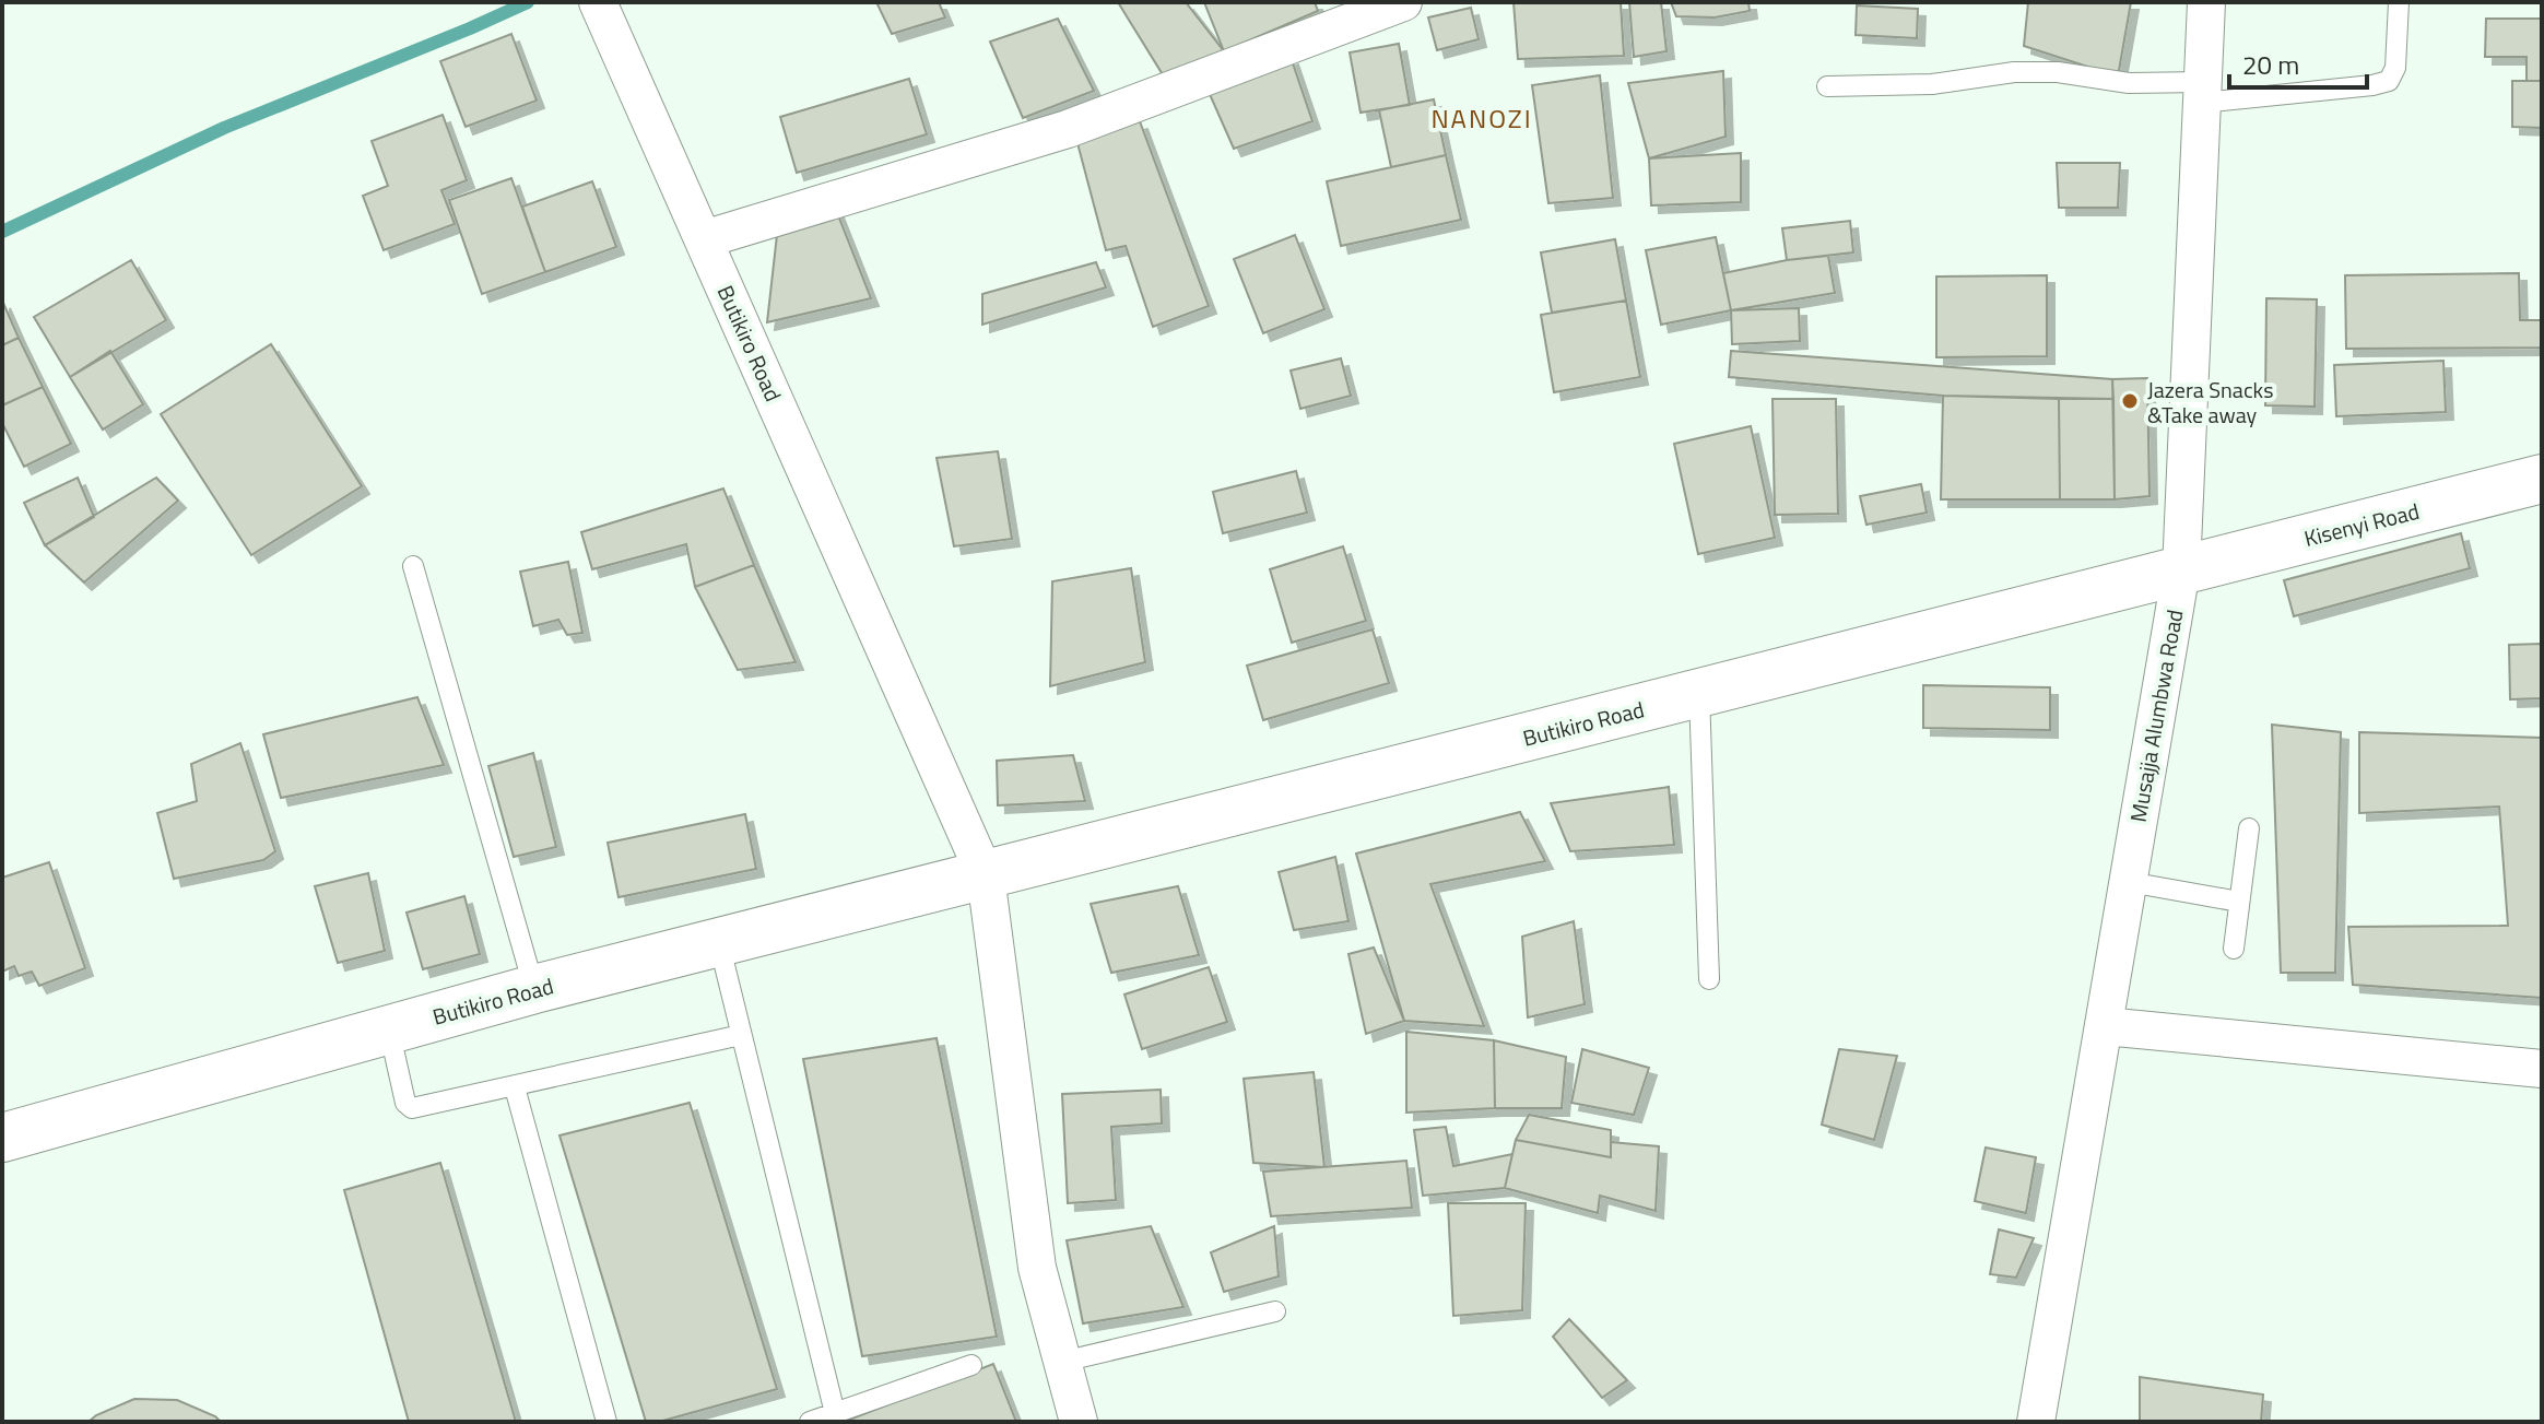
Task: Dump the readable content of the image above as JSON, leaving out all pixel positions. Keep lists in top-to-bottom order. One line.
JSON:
{"streets":{"main road":["Butikiro Road","Kisenyi Road"],"street":["Musajja Alumbwa Road"]},"crossings":[["Butikiro Road","Kisenyi Road"],["Butikiro Road","Musajja Alumbwa Road"],["Kisenyi Road","Musajja Alumbwa Road"]],"districts":["NANOZI"],"places":["Jazera Snacks &Take away"],"scale_bar":"20 m"}
